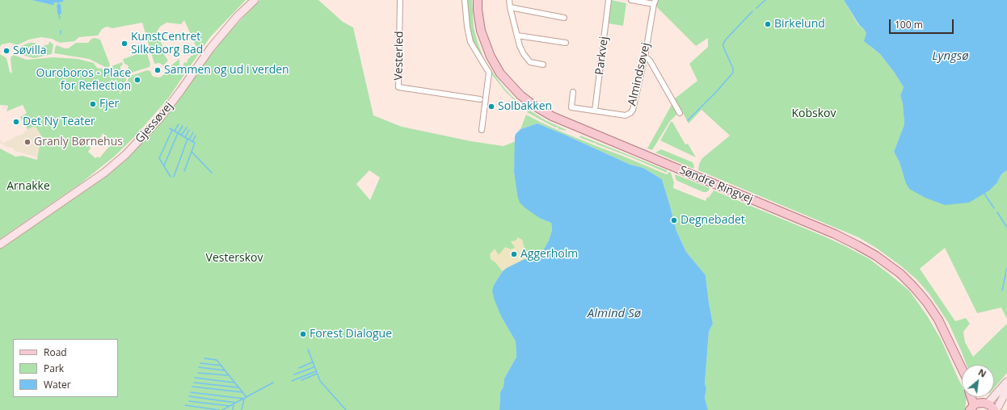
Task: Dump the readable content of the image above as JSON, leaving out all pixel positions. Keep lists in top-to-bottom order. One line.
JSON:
{"streets":{"main road":["Søndre Ringvej"],"street":["Vesterled","Parkvej","Almindsøvej","Gjessøvej"]},"crossings":[["Parkvej","Almindsøvej"]],"water":["Lyngsø","Almind Sø"],"parks":["Kobskov","Arnakke","Vesterskov"],"places":["Birkelund","KunstCentret Silkeborg Bad","Søvilla","Sammen og ud i verden","Ouroboros - Place for Reflection","Fjer","Solbakken","Det Ny Teater","Granly Børnehus","Degnebadet","Aggerholm","Forest Dialogue"],"legend":["Road","Park","Water"],"scale_bar":"100 m","north":"top right"}
